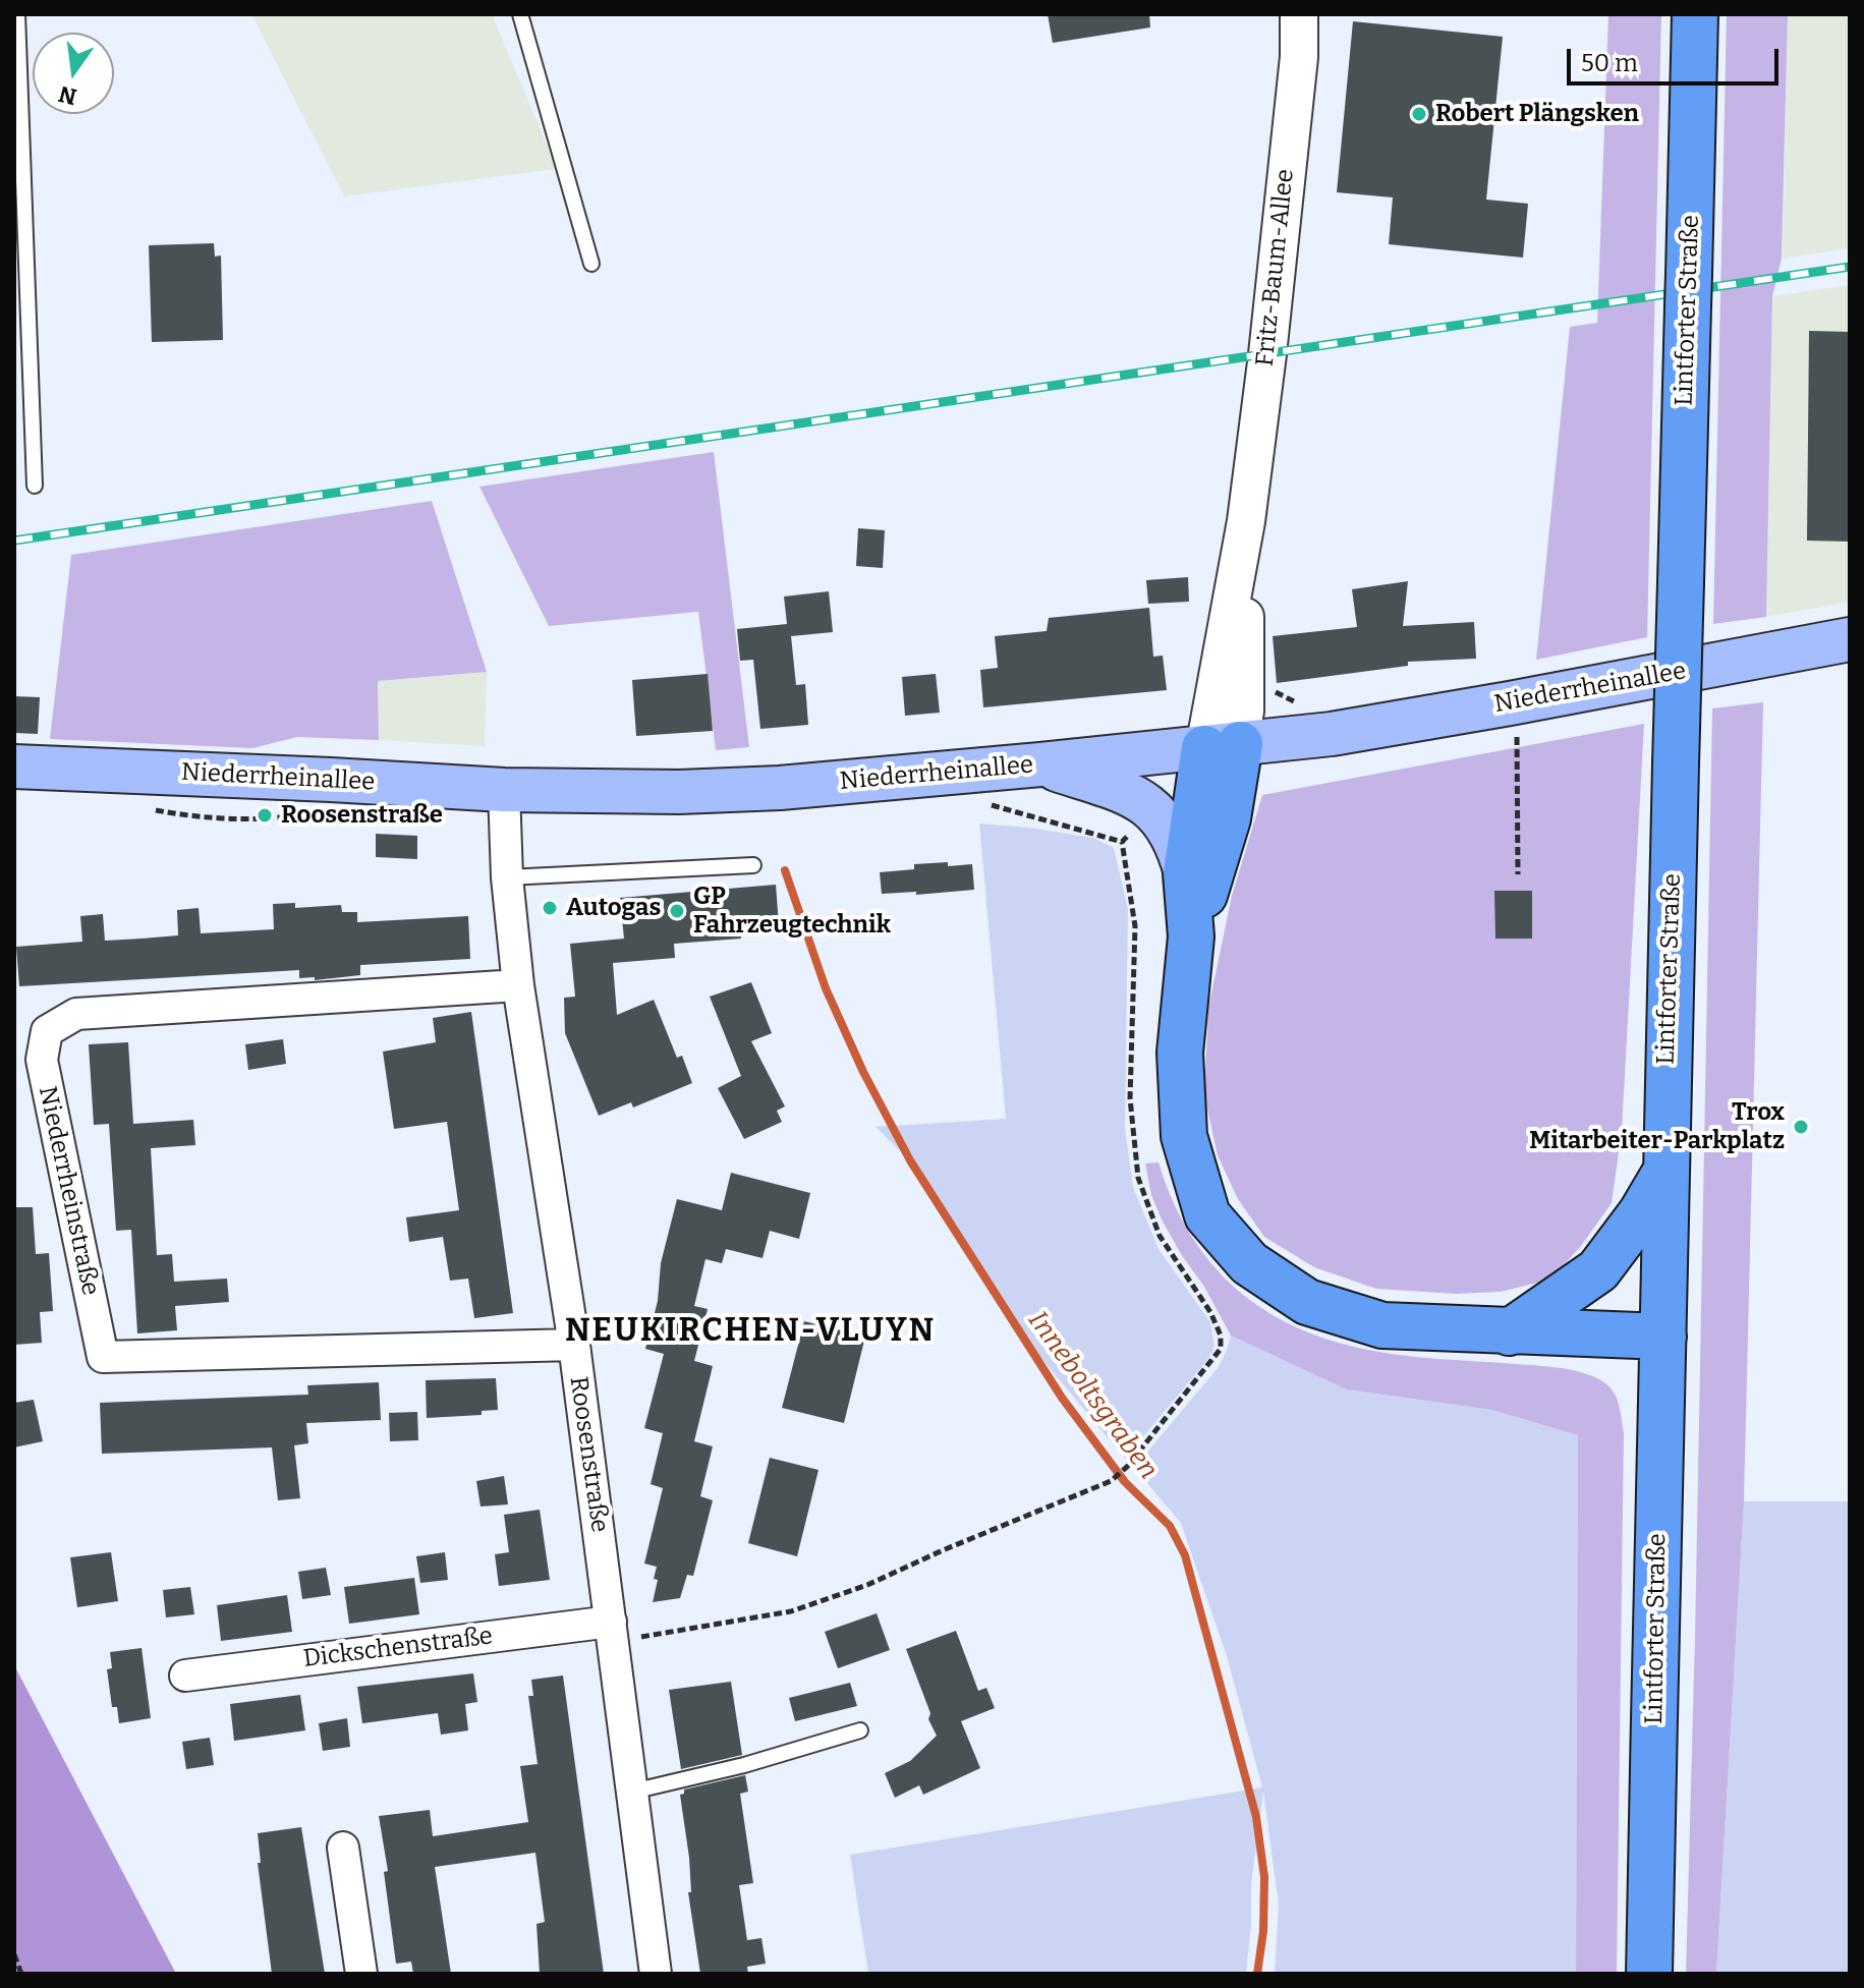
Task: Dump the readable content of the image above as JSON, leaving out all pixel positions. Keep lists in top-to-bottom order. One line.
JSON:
{"streets":{"main road":["Lintforter Straße","Niederrheinallee"],"street":["Fritz-Baum-Allee","Niederrheinstraße","Roosenstraße","Dickschenstraße"]},"crossings":[["Fritz-Baum-Allee","Niederrheinallee"],["Niederrheinallee","Roosenstraße"],["Niederrheinstraße","Roosenstraße"],["Roosenstraße","Dickschenstraße"]],"districts":["NEUKIRCHEN-VLUYN"],"water":["Inneboltsgraben"],"places":["Robert Plängsken","Roosenstraße","Autogas","GP Fahrzeugtechnik","Trox Mitarbeiter-Parkplatz"],"scale_bar":"50 m","north":"bottom"}
